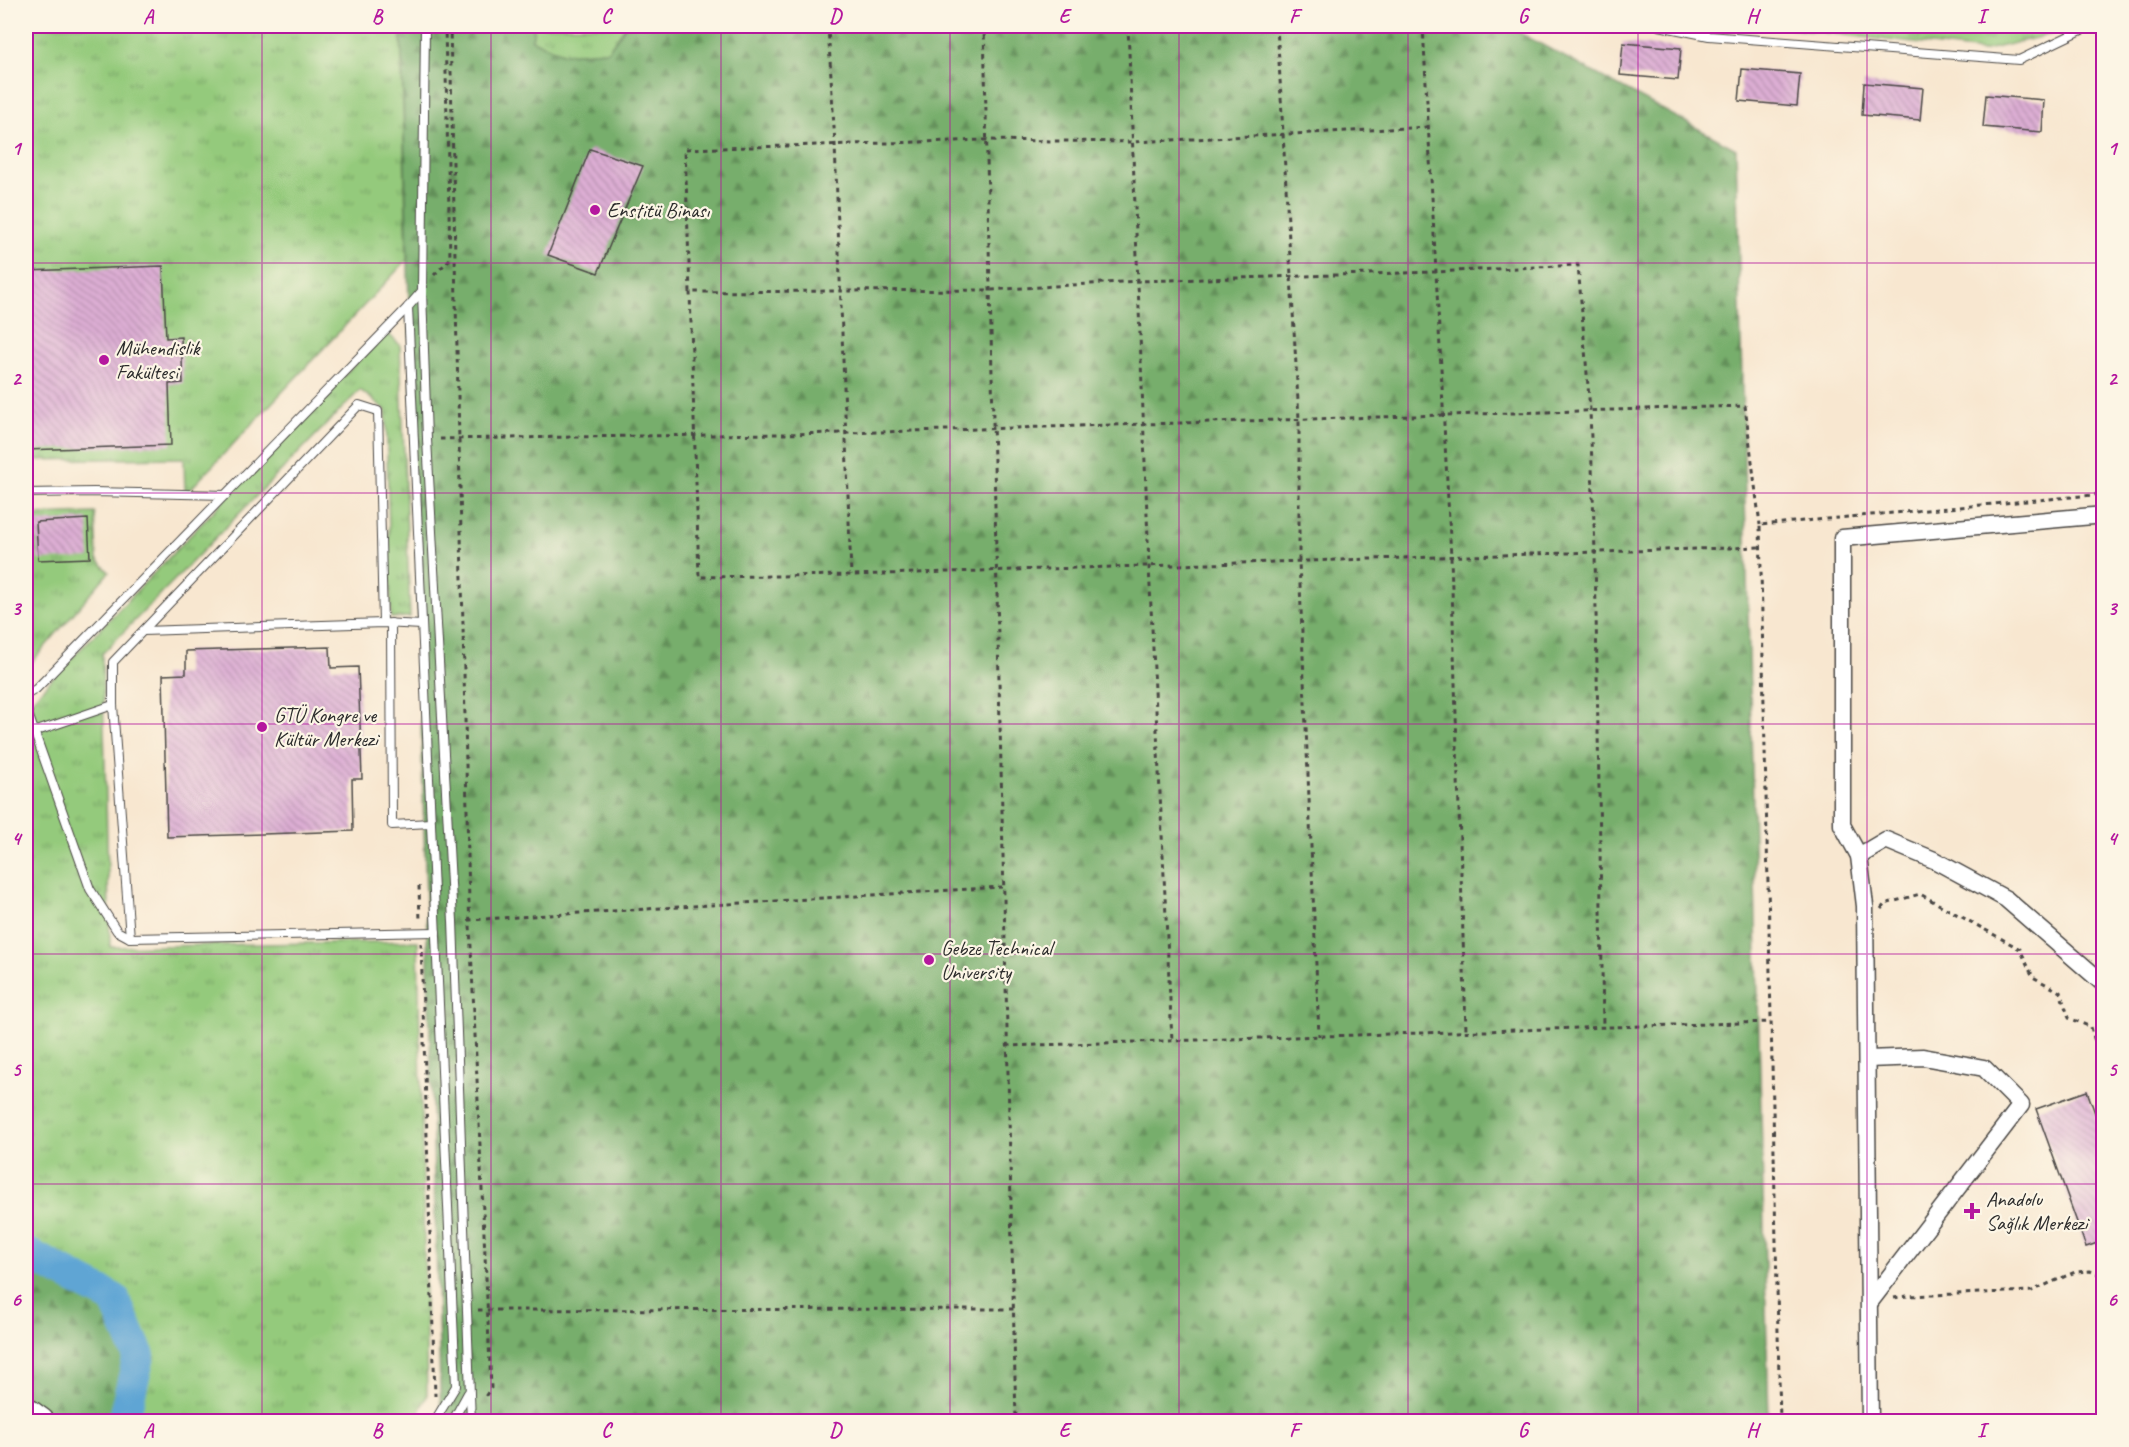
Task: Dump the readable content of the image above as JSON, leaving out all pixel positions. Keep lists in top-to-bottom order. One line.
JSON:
{"places":{"other":["Enstitü Binası","Mühendislik Fakültesi","GTÜ Kongre ve Kültür Merkezi","Gebze Technical University"],"health":["Anadolu Sağlık Merkezi"]},"grid":{"columns":["A","B","C","D","E","F","G","H","I"],"rows":["1","2","3","4","5","6"]}}
